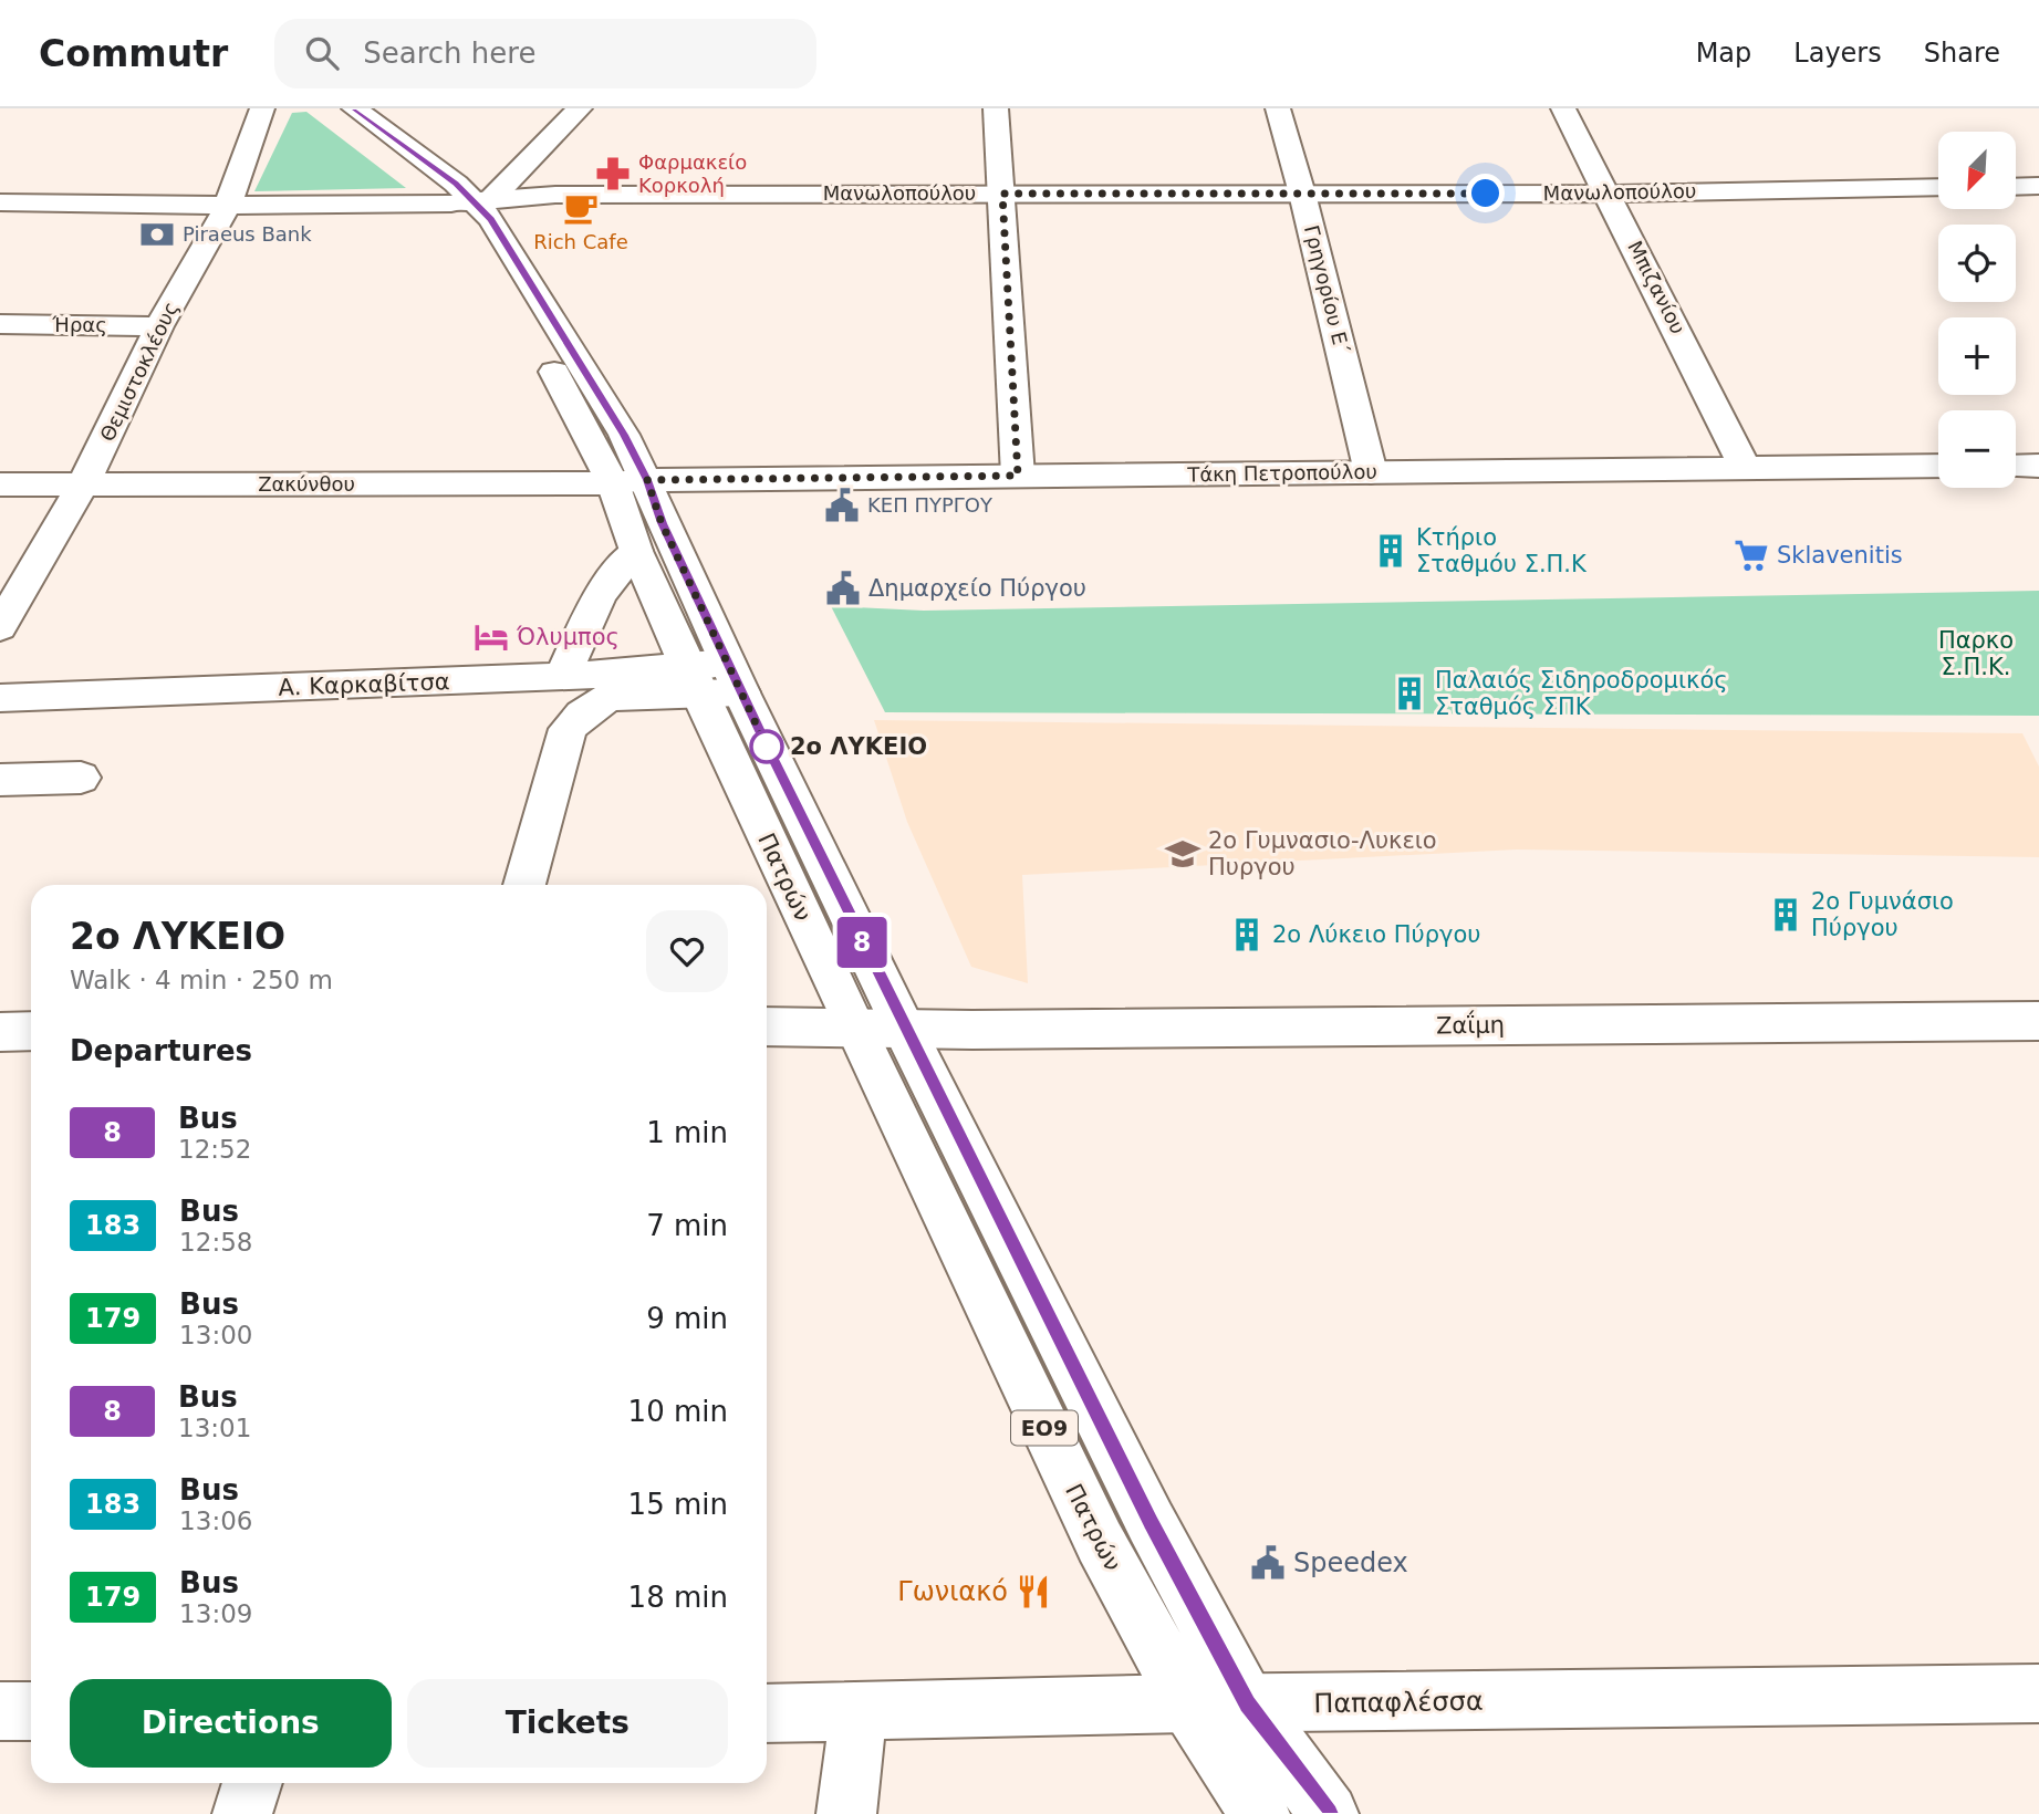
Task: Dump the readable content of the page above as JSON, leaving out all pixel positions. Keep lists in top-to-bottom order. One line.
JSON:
{"streets":{"main road":["Μανωλοπούλου","Μπιζανίου","Γρηγορίου Ε΄","Ήρας","Θεμιστοκλέους","Τάκη Πετροπούλου","Ζακύνθου","Α. Καρκαβίτσα","Πατρών","Ζαΐμη","ΕΟ9","Παπαφλέσσα"]},"crossings":[["Μανωλοπούλου","Μπιζανίου"],["Μανωλοπούλου","Γρηγορίου Ε΄"],["Μανωλοπούλου","Θεμιστοκλέους"],["Μανωλοπούλου","Πατρών"],["Μπιζανίου","Τάκη Πετροπούλου"],["Γρηγορίου Ε΄","Τάκη Πετροπούλου"],["Ήρας","Θεμιστοκλέους"],["Θεμιστοκλέους","Ζακύνθου"],["Τάκη Πετροπούλου","Ζακύνθου"],["Τάκη Πετροπούλου","Πατρών"],["Ζακύνθου","Πατρών"],["Α. Καρκαβίτσα","Πατρών"],["Πατρών","Ζαΐμη"],["Πατρών","Παπαφλέσσα"]],"parks":["Παρκο Σ.Π.Κ."],"places":{"pharmacy":["Φαρμακείο Κορκολή"],"cafe":["Rich Cafe"],"bank":["Piraeus Bank"],"public building":["ΚΕΠ ΠΥΡΓΟΥ","Δημαρχείο Πύργου","Speedex"],"building":["Κτήριο Σταθμόυ Σ.Π.Κ","Παλαιός Σιδηροδρομικός Σταθμός ΣΠΚ","2ο Γυμνάσιο Πύργου","2ο Λύκειο Πύργου"],"supermarket":["Sklavenitis"],"hotel":["Όλυμπος"],"other":["2ο ΛΥΚΕΙΟ"],"school or university":["2ο Γυμνασιο-Λυκειο Πυργου"],"restaurant":["Γωνιακό"]},"lines":["bus line 8"],"north":"bottom left","page":{"header":"Commutr","search":"Search here","nav":["Map","Layers","Share"],"on_map":"8","map_buttons":["+","−"],"heading":[["2ο ΛΥΚΕΙΟ","Walk · 4 min · 250 m"],"Departures"],"list":[{"mark":"8","name":"Bus","note":"12:52","value":"1 min"},{"mark":"183","name":"Bus","note":"12:58","value":"7 min"},{"mark":"179","name":"Bus","note":"13:00","value":"9 min"},{"mark":"8","name":"Bus","note":"13:01","value":"10 min"},{"mark":"183","name":"Bus","note":"13:06","value":"15 min"},{"mark":"179","name":"Bus","note":"13:09","value":"18 min"}],"buttons":["Directions","Tickets"]}}
